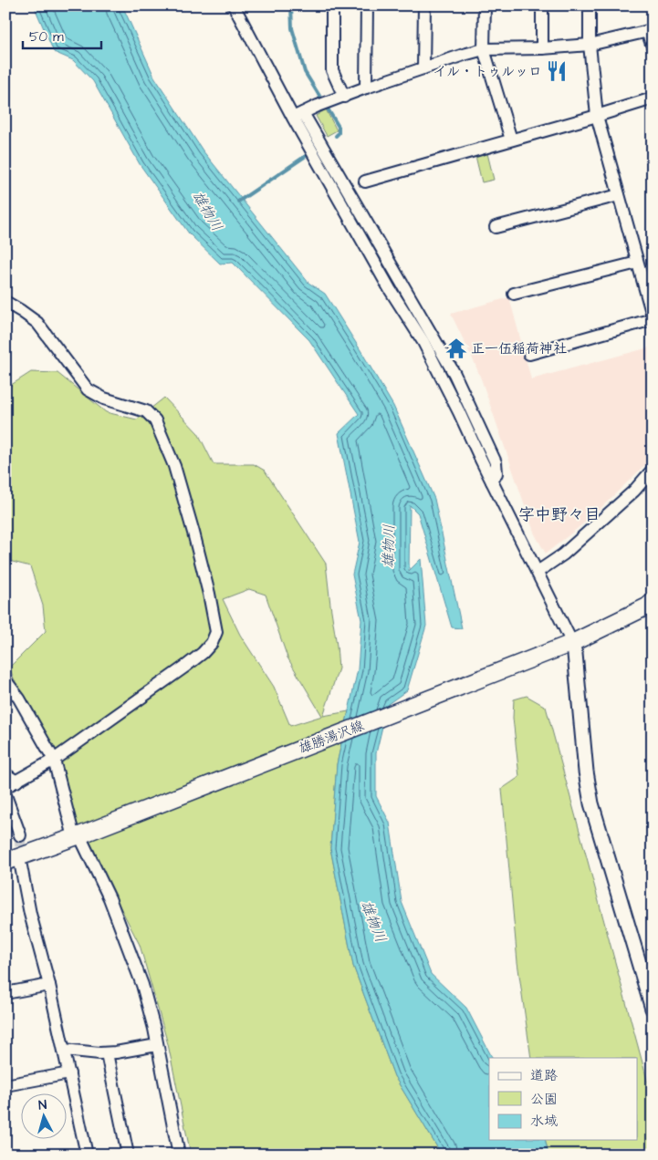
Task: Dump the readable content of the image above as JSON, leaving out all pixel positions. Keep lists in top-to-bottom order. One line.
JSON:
{"streets":{"main road":["雄勝湯沢線"]},"districts":["字中野々目"],"water":["雄物川"],"places":{"restaurant":["イル・トゥルッロ"],"temple":["正一伍稲荷神社"]},"legend":["道路","公園","水域"],"scale_bar":"50 m","north":"top"}
